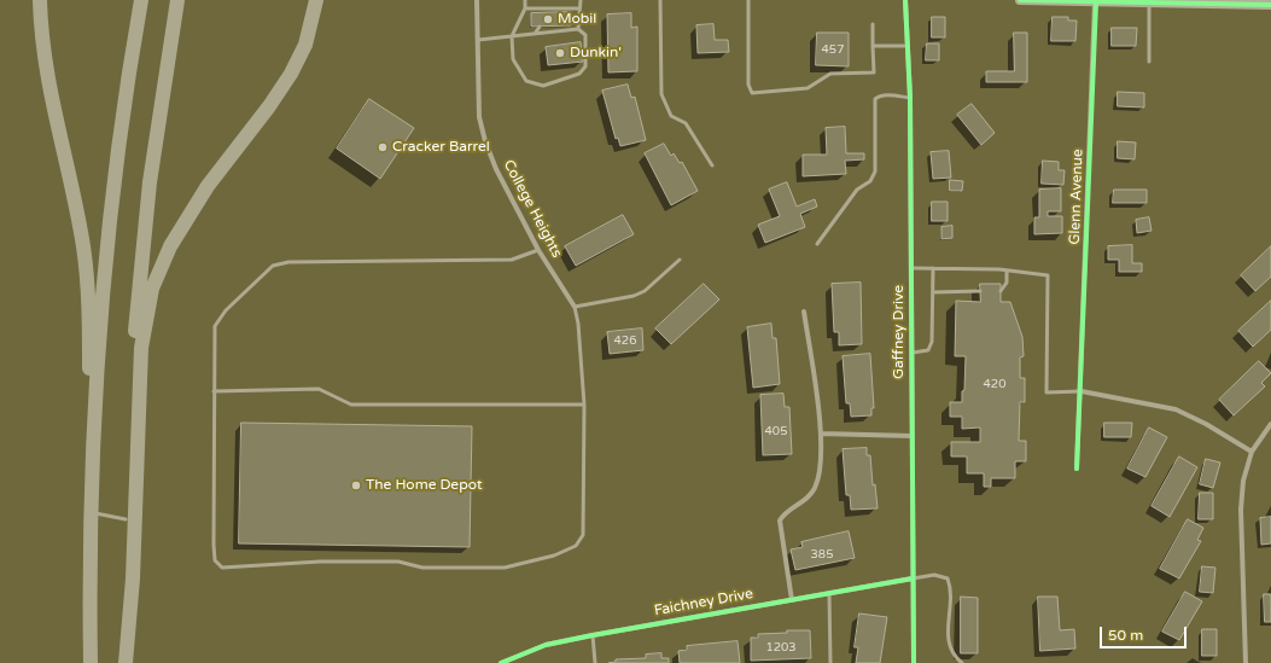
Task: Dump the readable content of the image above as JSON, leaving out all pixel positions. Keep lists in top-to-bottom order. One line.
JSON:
{"streets":{"street":["Glenn Avenue","College Heights","Gaffney Drive","Faichney Drive"]},"crossings":[["Gaffney Drive","Faichney Drive"]],"places":["Mobil","Dunkin'","Cracker Barrel","The Home Depot"],"house_numbers":["457","426","420","405","385","1203"],"scale_bar":"50 m"}
